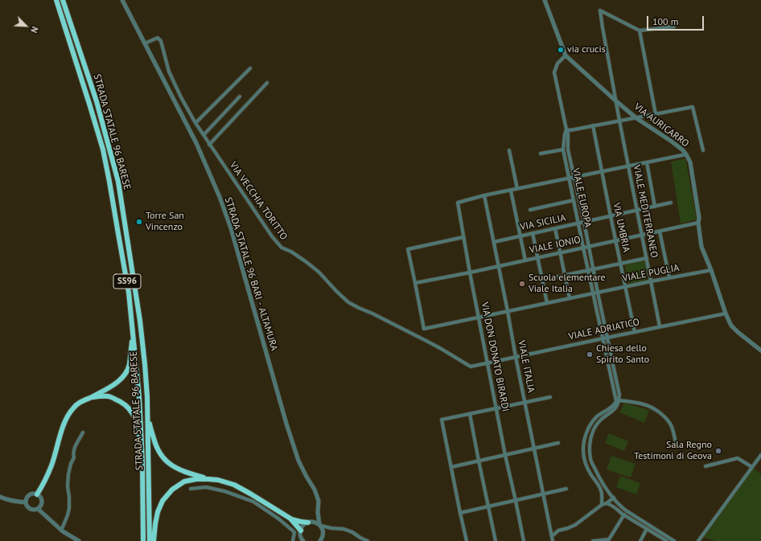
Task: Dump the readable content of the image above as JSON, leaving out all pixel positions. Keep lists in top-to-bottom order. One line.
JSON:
{"streets":{"highway":["STRADA STATALE 96 BARESE","SS96"],"street":["VIA AURICARRO","VIALE EUROPA","VIA VECCHIA TORITTO","VIALE MEDITERRANEO","VIA SICILIA","VIA UMBRIA","VIALE IONIO","VIALE PUGLIA","STRADA STATALE 96 BARI - ALTAMURA","VIALE ADRIATICO","VIA DON DONATO BIRARDI","VIALE ITALIA"]},"crossings":[["VIA AURICARRO","VIALE EUROPA"],["VIA AURICARRO","VIALE MEDITERRANEO"],["VIA AURICARRO","VIALE IONIO"],["VIA AURICARRO","VIALE PUGLIA"],["VIA AURICARRO","VIALE ADRIATICO"],["VIALE EUROPA","VIA SICILIA"],["VIALE EUROPA","VIALE IONIO"],["VIALE EUROPA","VIALE PUGLIA"],["VIALE EUROPA","VIALE ADRIATICO"],["VIA VECCHIA TORITTO","STRADA STATALE 96 BARI - ALTAMURA"],["VIA VECCHIA TORITTO","VIALE ADRIATICO"],["VIA VECCHIA TORITTO","VIA DON DONATO BIRARDI"],["VIALE MEDITERRANEO","VIA SICILIA"],["VIALE MEDITERRANEO","VIALE IONIO"],["VIALE MEDITERRANEO","VIALE PUGLIA"],["VIALE MEDITERRANEO","VIALE ADRIATICO"],["VIA SICILIA","VIA UMBRIA"],["VIA SICILIA","VIALE ITALIA"],["VIA UMBRIA","VIALE IONIO"],["VIA UMBRIA","VIALE PUGLIA"],["VIA UMBRIA","VIALE ADRIATICO"],["VIALE IONIO","VIALE PUGLIA"],["VIALE IONIO","VIA DON DONATO BIRARDI"],["VIALE IONIO","VIALE ITALIA"],["VIALE PUGLIA","VIA DON DONATO BIRARDI"],["VIALE PUGLIA","VIALE ITALIA"],["VIALE ADRIATICO","VIA DON DONATO BIRARDI"],["VIALE ADRIATICO","VIALE ITALIA"],["VIA DON DONATO BIRARDI","VIALE ITALIA"]],"places":["via crucis","Torre San Vincenzo","Scuola elementare Viale Italia","Chiesa dello Spirito Santo","Sala Regno Testimoni di Geova"],"scale_bar":"100 m","north":"bottom right"}
